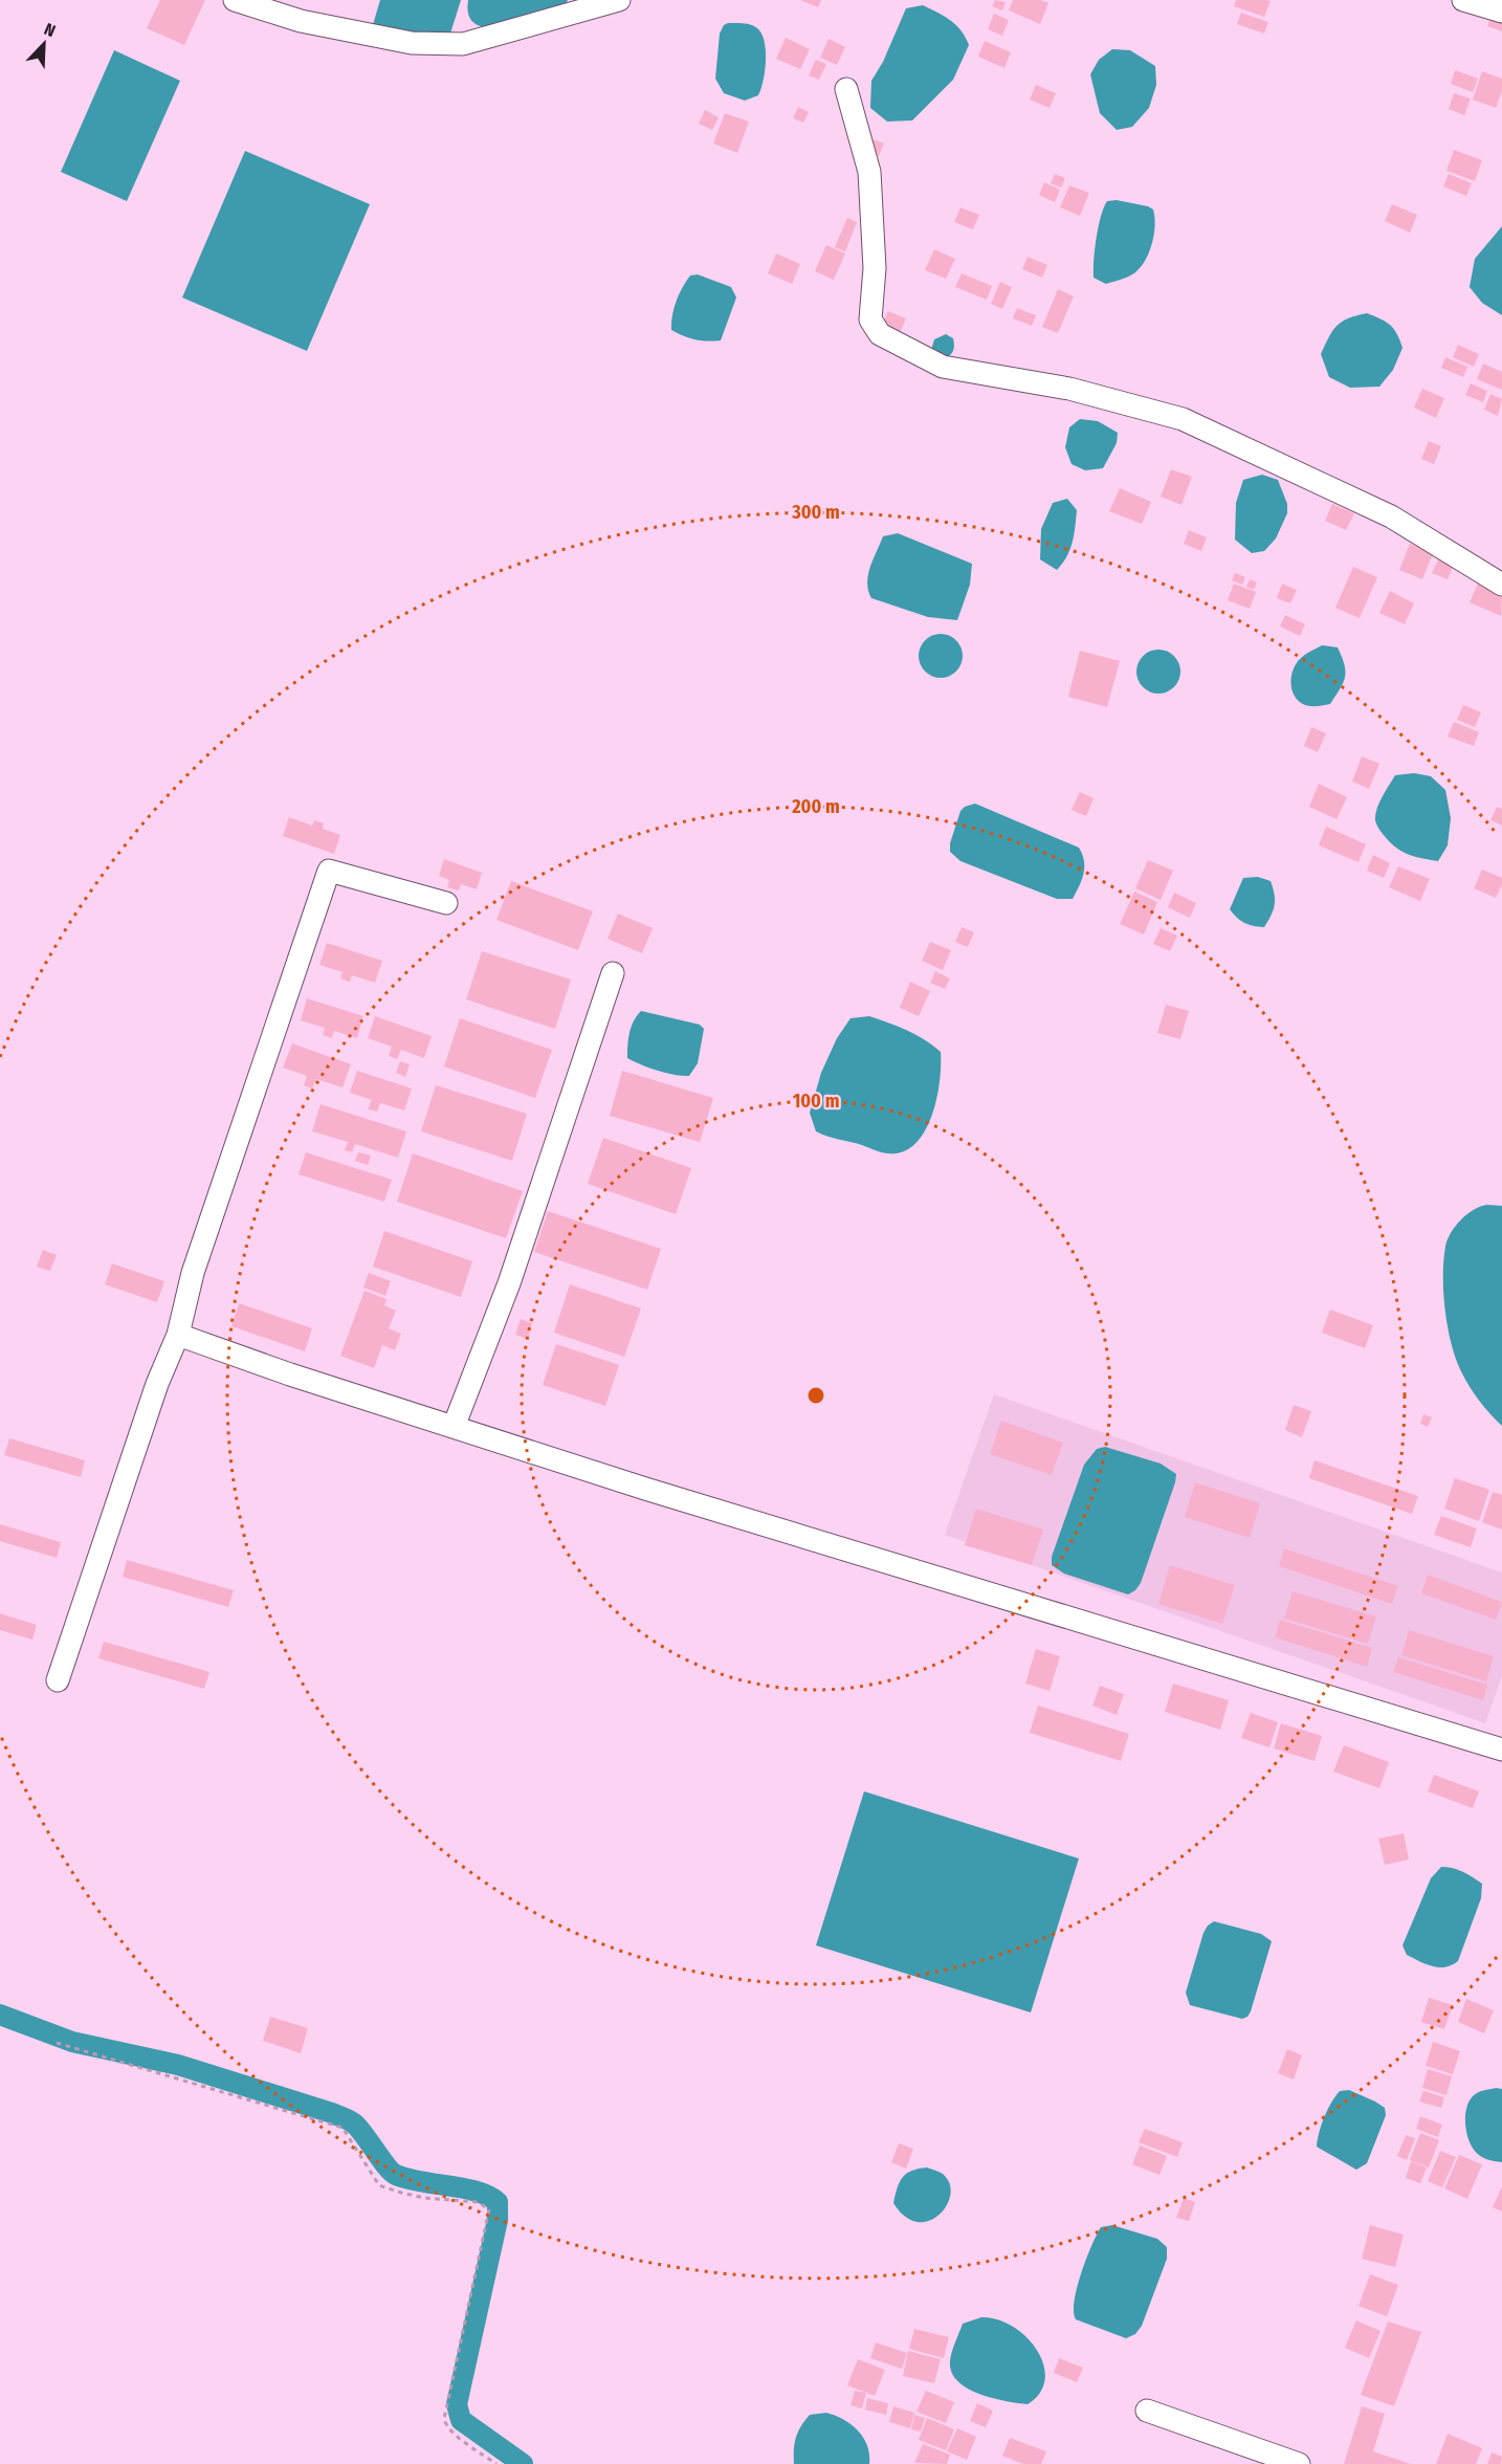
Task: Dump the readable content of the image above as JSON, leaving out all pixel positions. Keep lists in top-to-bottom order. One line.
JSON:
{"north":"top right","rings":["300 m","200 m","100 m"]}
